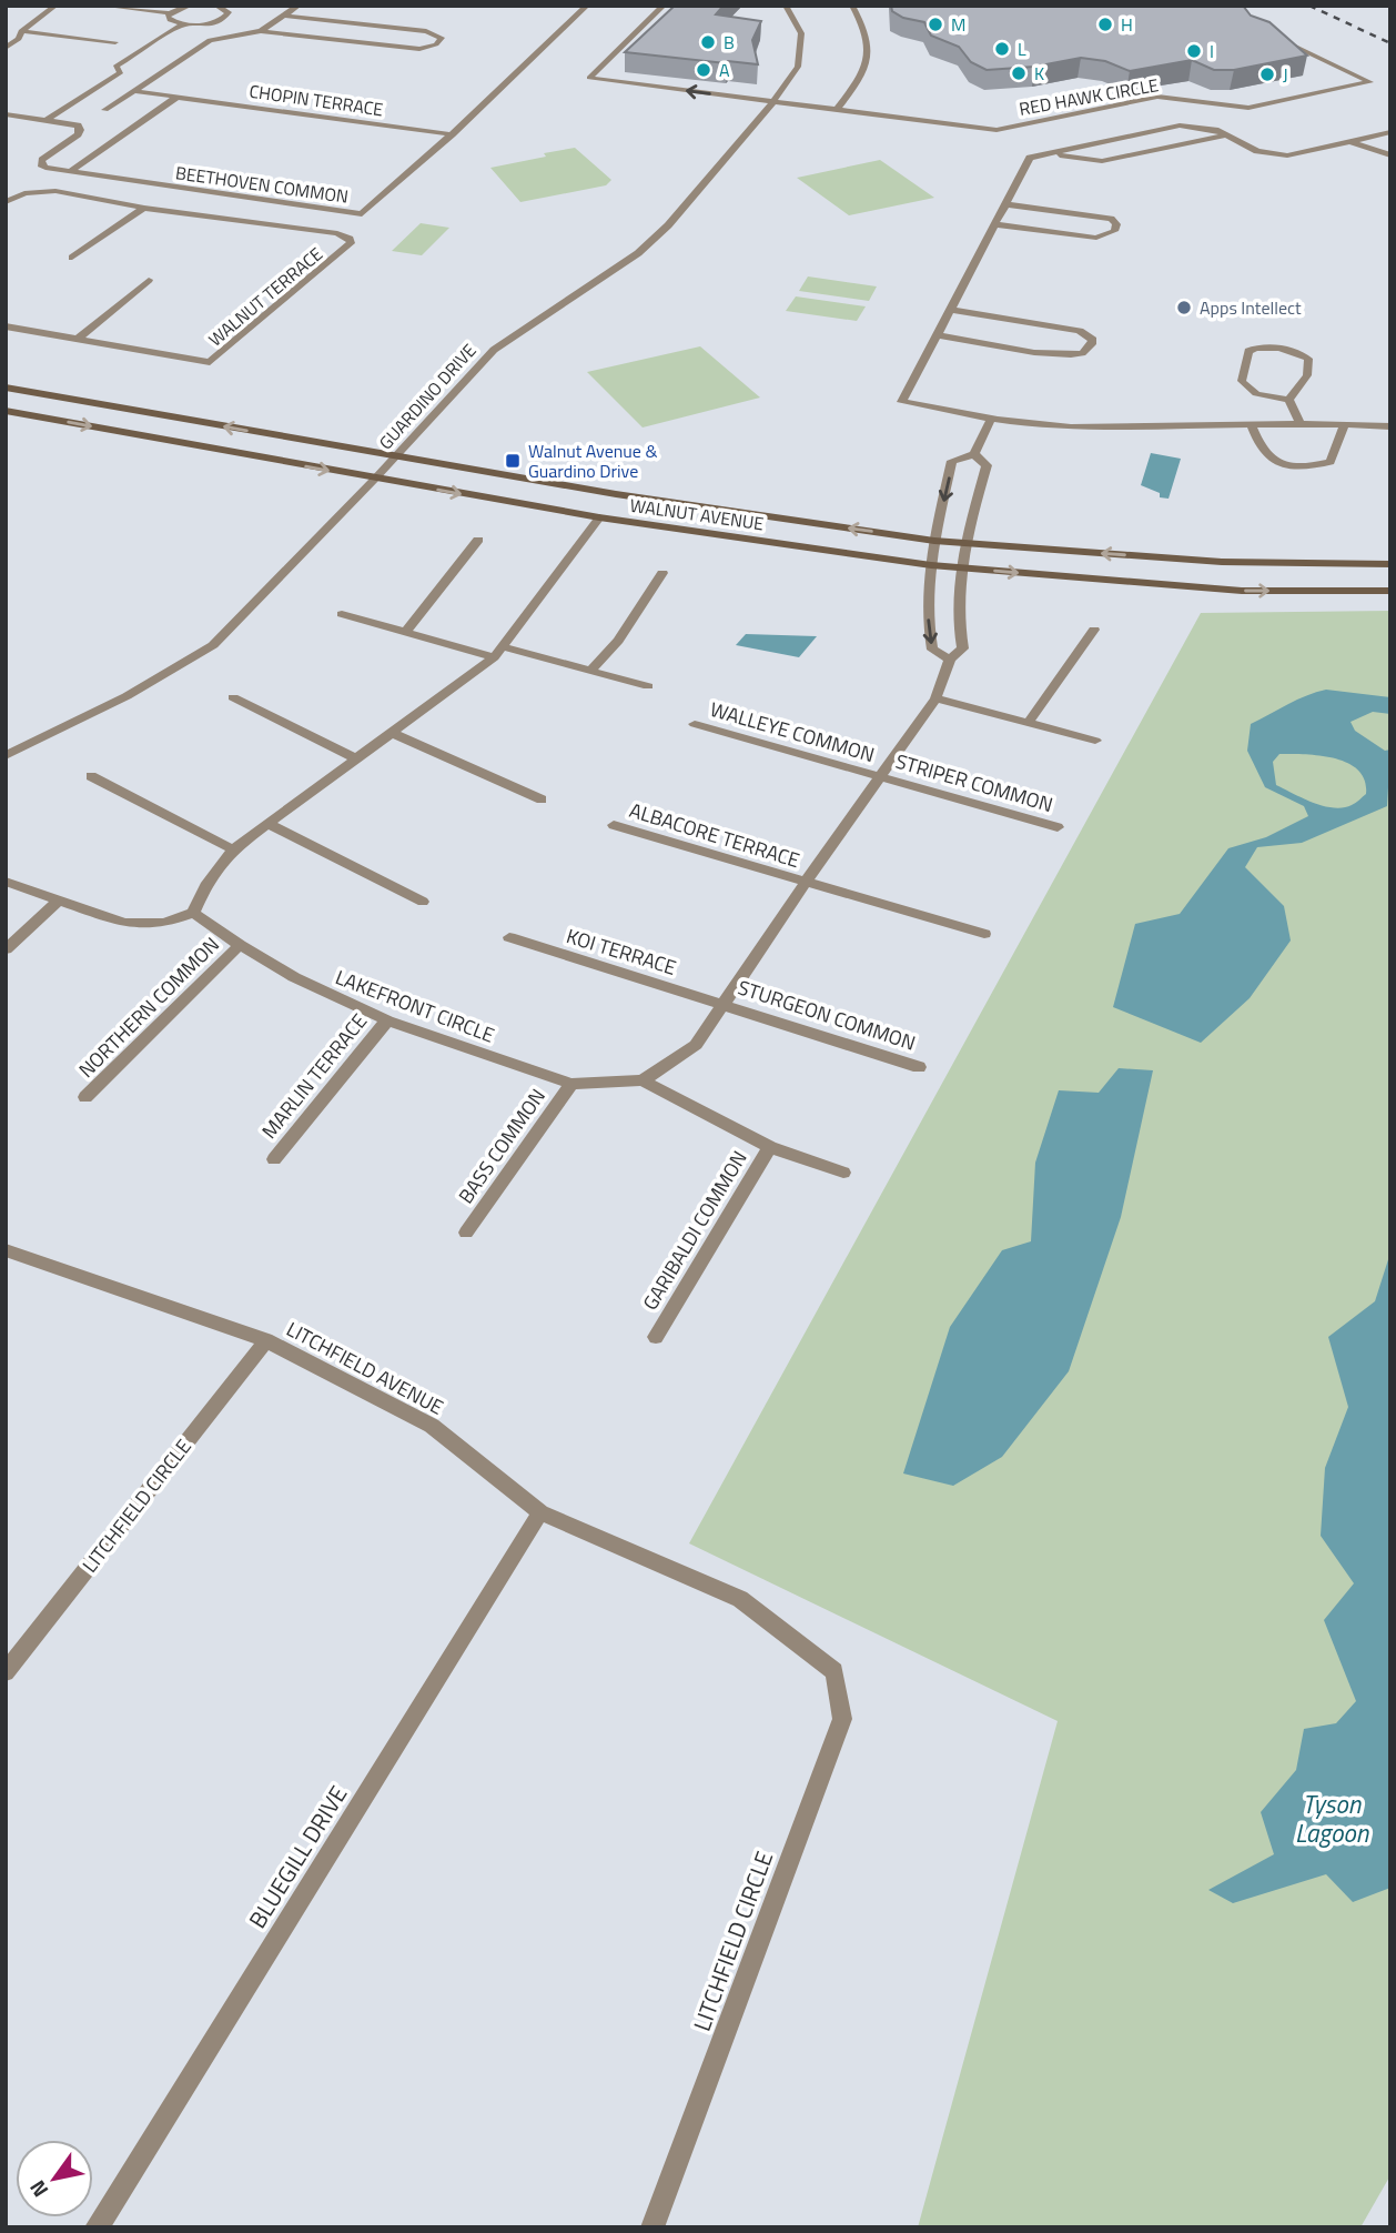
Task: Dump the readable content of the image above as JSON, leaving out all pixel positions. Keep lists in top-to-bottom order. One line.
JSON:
{"streets":{"main road":["WALNUT AVENUE"],"street":["RED HAWK CIRCLE","CHOPIN TERRACE","BEETHOVEN COMMON","WALNUT TERRACE","GUARDINO DRIVE","WALLEYE COMMON","STRIPER COMMON","ALBACORE TERRACE","KOI TERRACE","LAKEFRONT CIRCLE","NORTHERN COMMON","STURGEON COMMON","MARLIN TERRACE","BASS COMMON","GARIBALDI COMMON","LITCHFIELD AVENUE","LITCHFIELD CIRCLE","BLUEGILL DRIVE"]},"crossings":[["RED HAWK CIRCLE","GUARDINO DRIVE"],["CHOPIN TERRACE","BEETHOVEN COMMON"],["GUARDINO DRIVE","WALNUT AVENUE"],["WALLEYE COMMON","STRIPER COMMON"],["KOI TERRACE","STURGEON COMMON"],["LAKEFRONT CIRCLE","NORTHERN COMMON"],["LAKEFRONT CIRCLE","MARLIN TERRACE"],["LAKEFRONT CIRCLE","BASS COMMON"],["LAKEFRONT CIRCLE","GARIBALDI COMMON"],["LITCHFIELD AVENUE","LITCHFIELD CIRCLE"],["LITCHFIELD AVENUE","BLUEGILL DRIVE"]],"water":["Tyson Lagoon"],"places":{"other":["M","H","B","L","I","A","K","J","Apps Intellect"],"transit":["Walnut Avenue & Guardino Drive"]},"north":"bottom left"}
